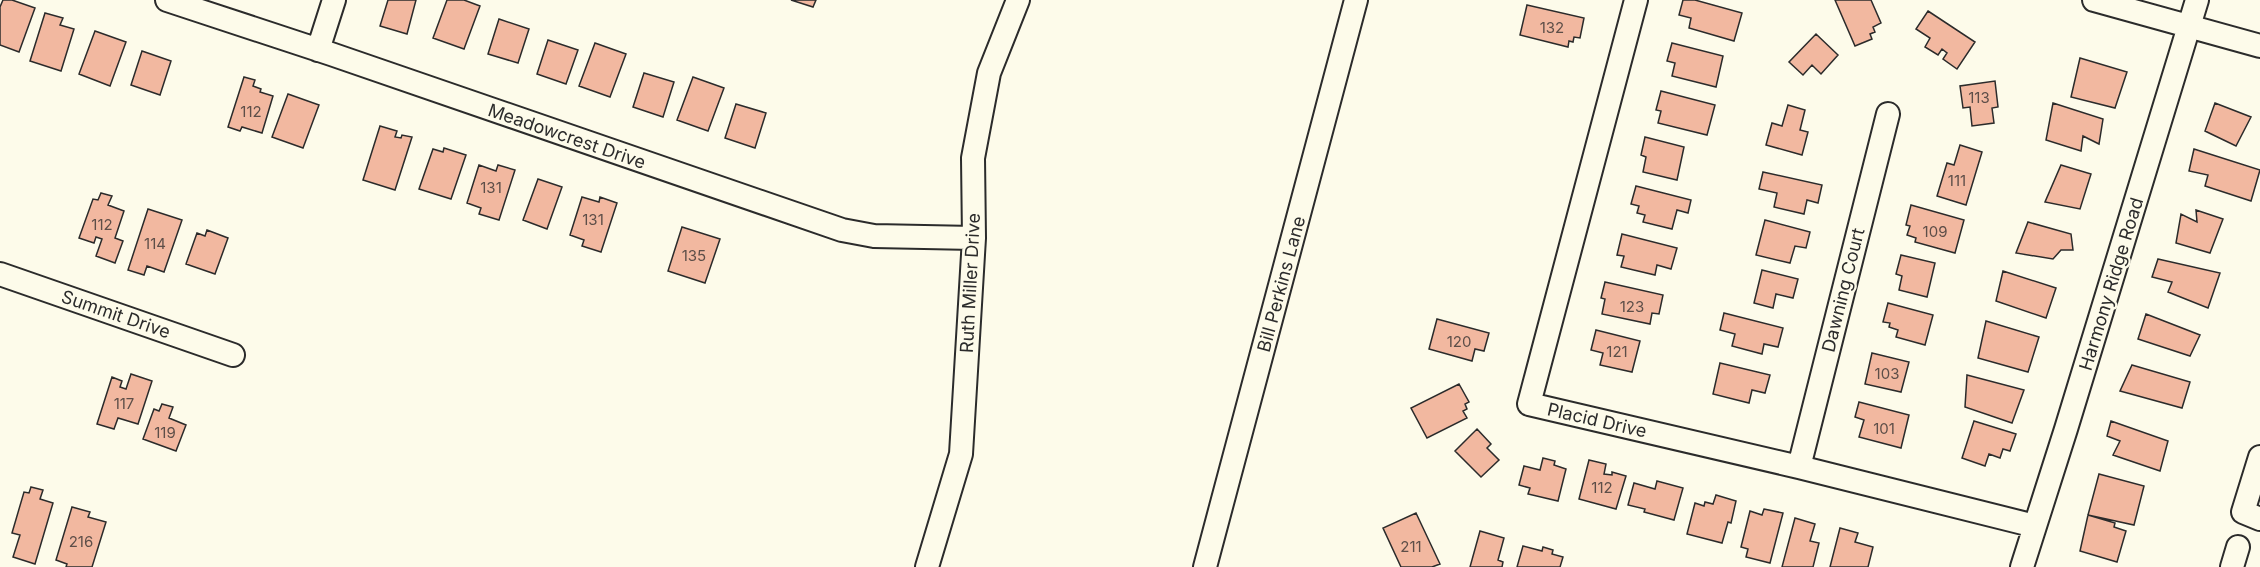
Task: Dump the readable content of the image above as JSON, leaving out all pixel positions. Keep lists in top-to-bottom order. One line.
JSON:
{"streets":{"street":["Meadowcrest Drive","Ruth Miller Drive","Bill Perkins Lane","Harmony Ridge Road","Dawning Court","Summit Drive","Placid Drive"]},"crossings":[["Meadowcrest Drive","Ruth Miller Drive"],["Harmony Ridge Road","Placid Drive"],["Dawning Court","Placid Drive"]],"house_numbers":["132","113","112","111","131","131","112","109","114","135","123","120","121","103","117","101","119","112","216","211"]}
